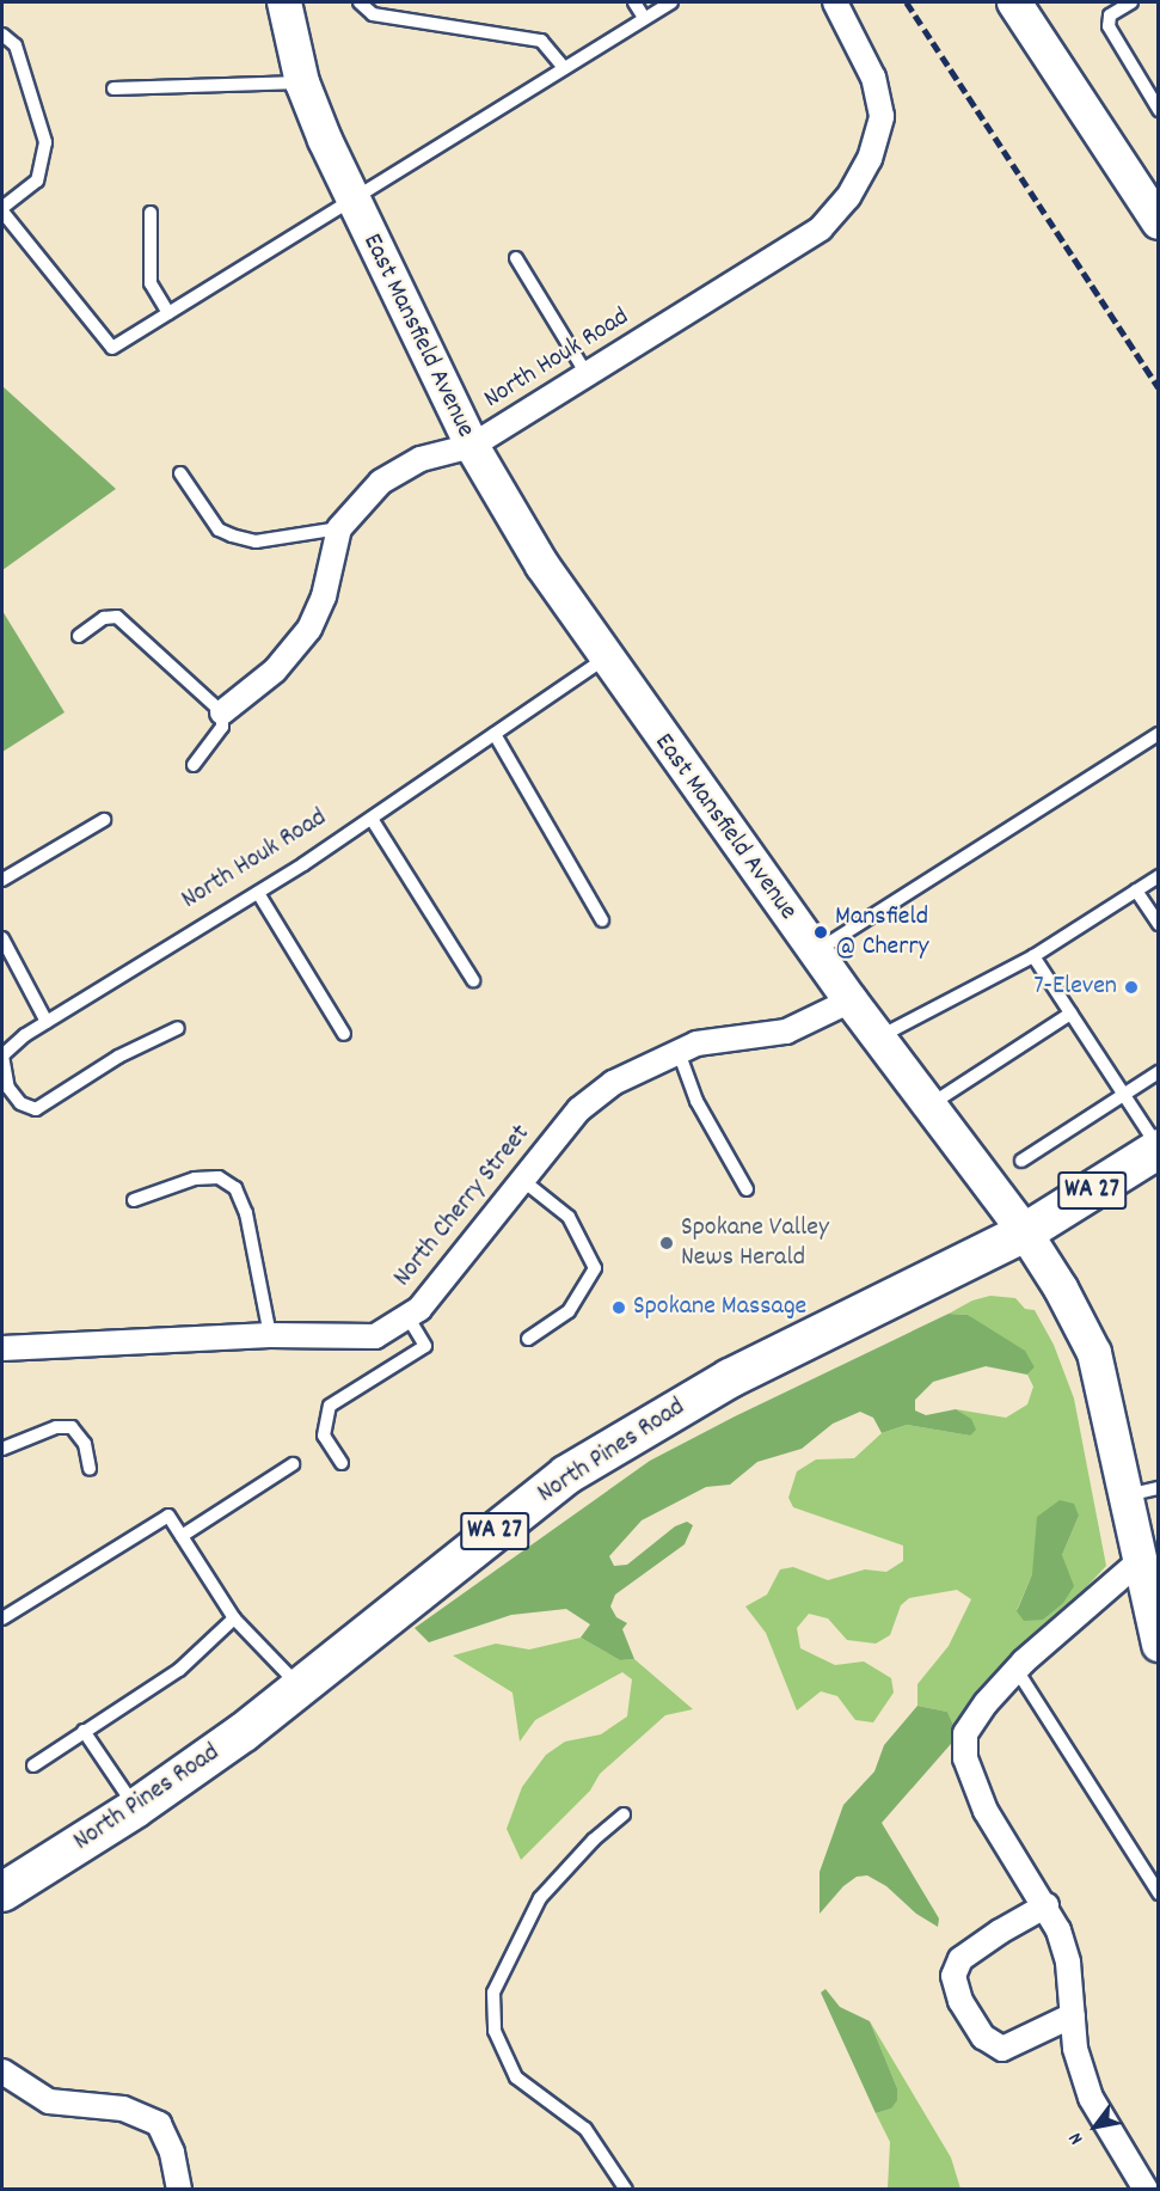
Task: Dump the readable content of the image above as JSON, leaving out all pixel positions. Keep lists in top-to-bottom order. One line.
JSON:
{"streets":{"main road":["WA 27","North Pines Road"],"street":["East Mansfield Avenue","North Houk Road","North Cherry Street"]},"crossings":[["East Mansfield Avenue","North Houk Road"],["East Mansfield Avenue","North Cherry Street"],["East Mansfield Avenue","North Pines Road"]],"places":["Mansfield @ Cherry","7-Eleven","Spokane Valley News Herald","Spokane Massage"],"north":"bottom left"}
